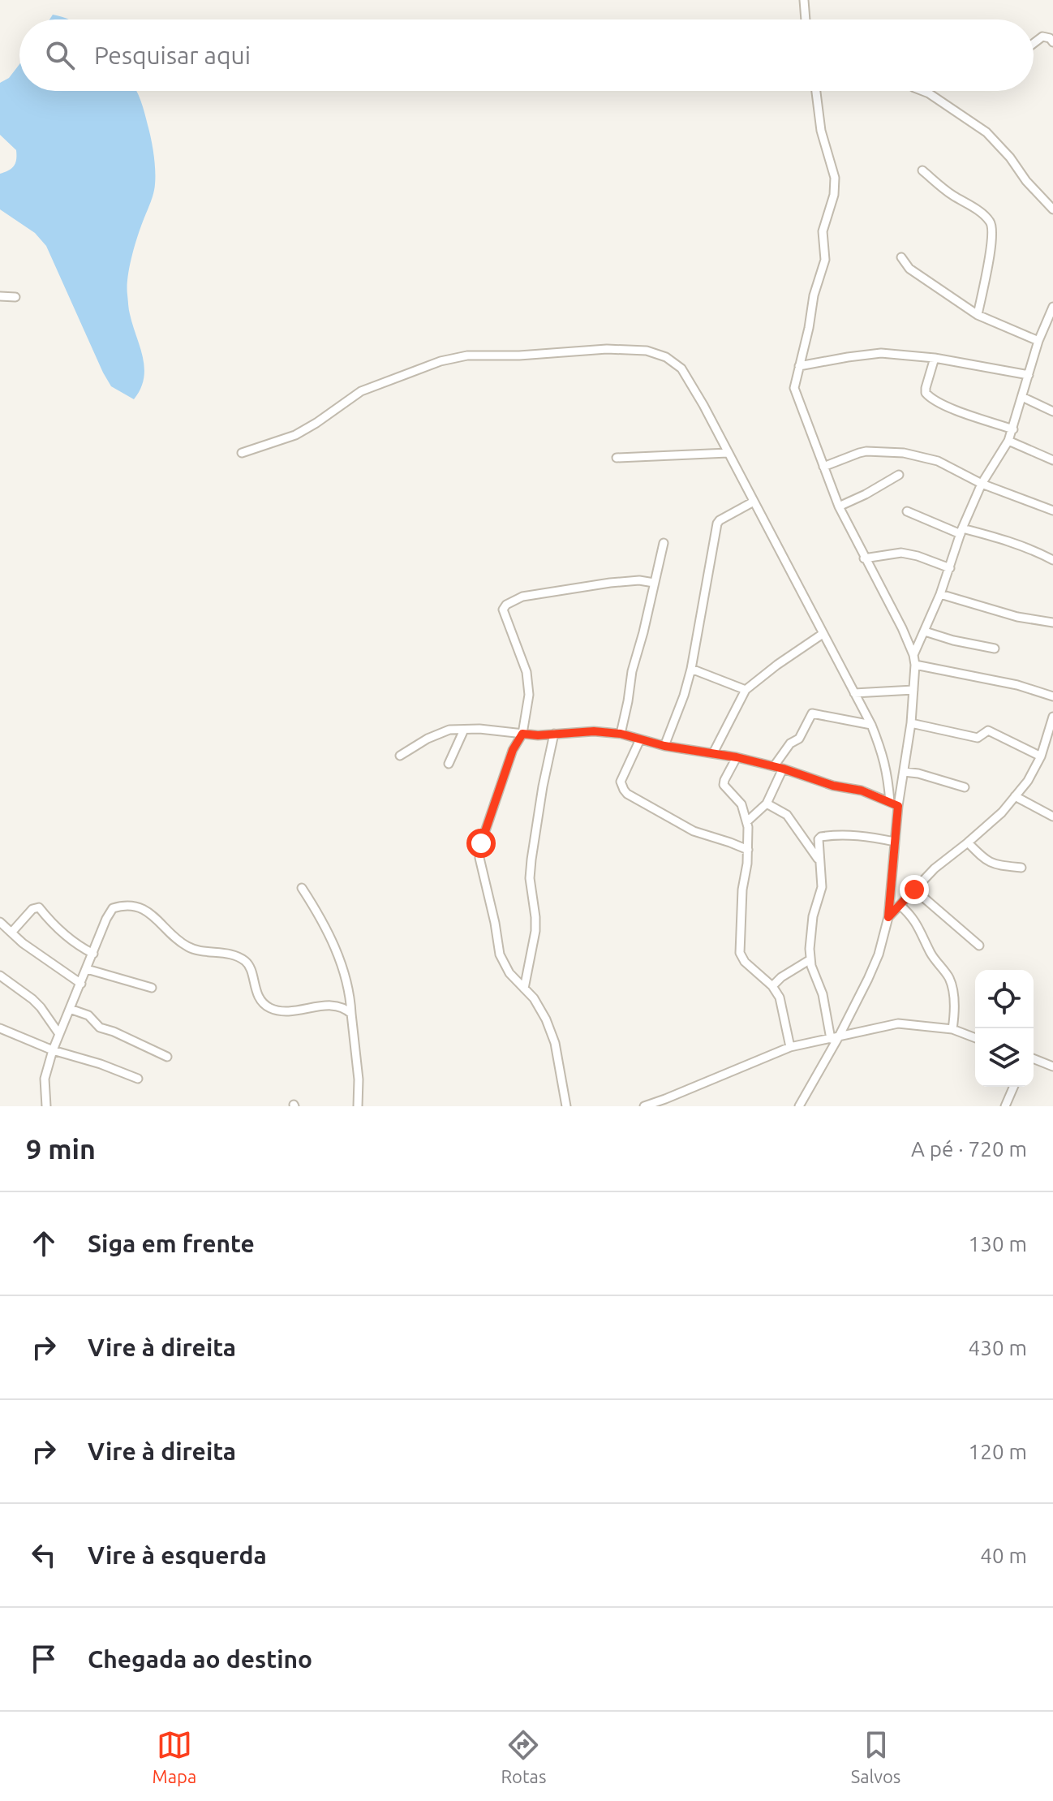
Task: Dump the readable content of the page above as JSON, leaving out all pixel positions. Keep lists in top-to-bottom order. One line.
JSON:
{"page":{"search":"Pesquisar aqui","heading":["9 min","A pé · 720 m"],"list":[["Siga em frente","130 m"],["Vire à direita","430 m"],["Vire à direita","120 m"],["Vire à esquerda","40 m"],"Chegada ao destino"],"nav":["Mapa","Rotas","Salvos"]}}
